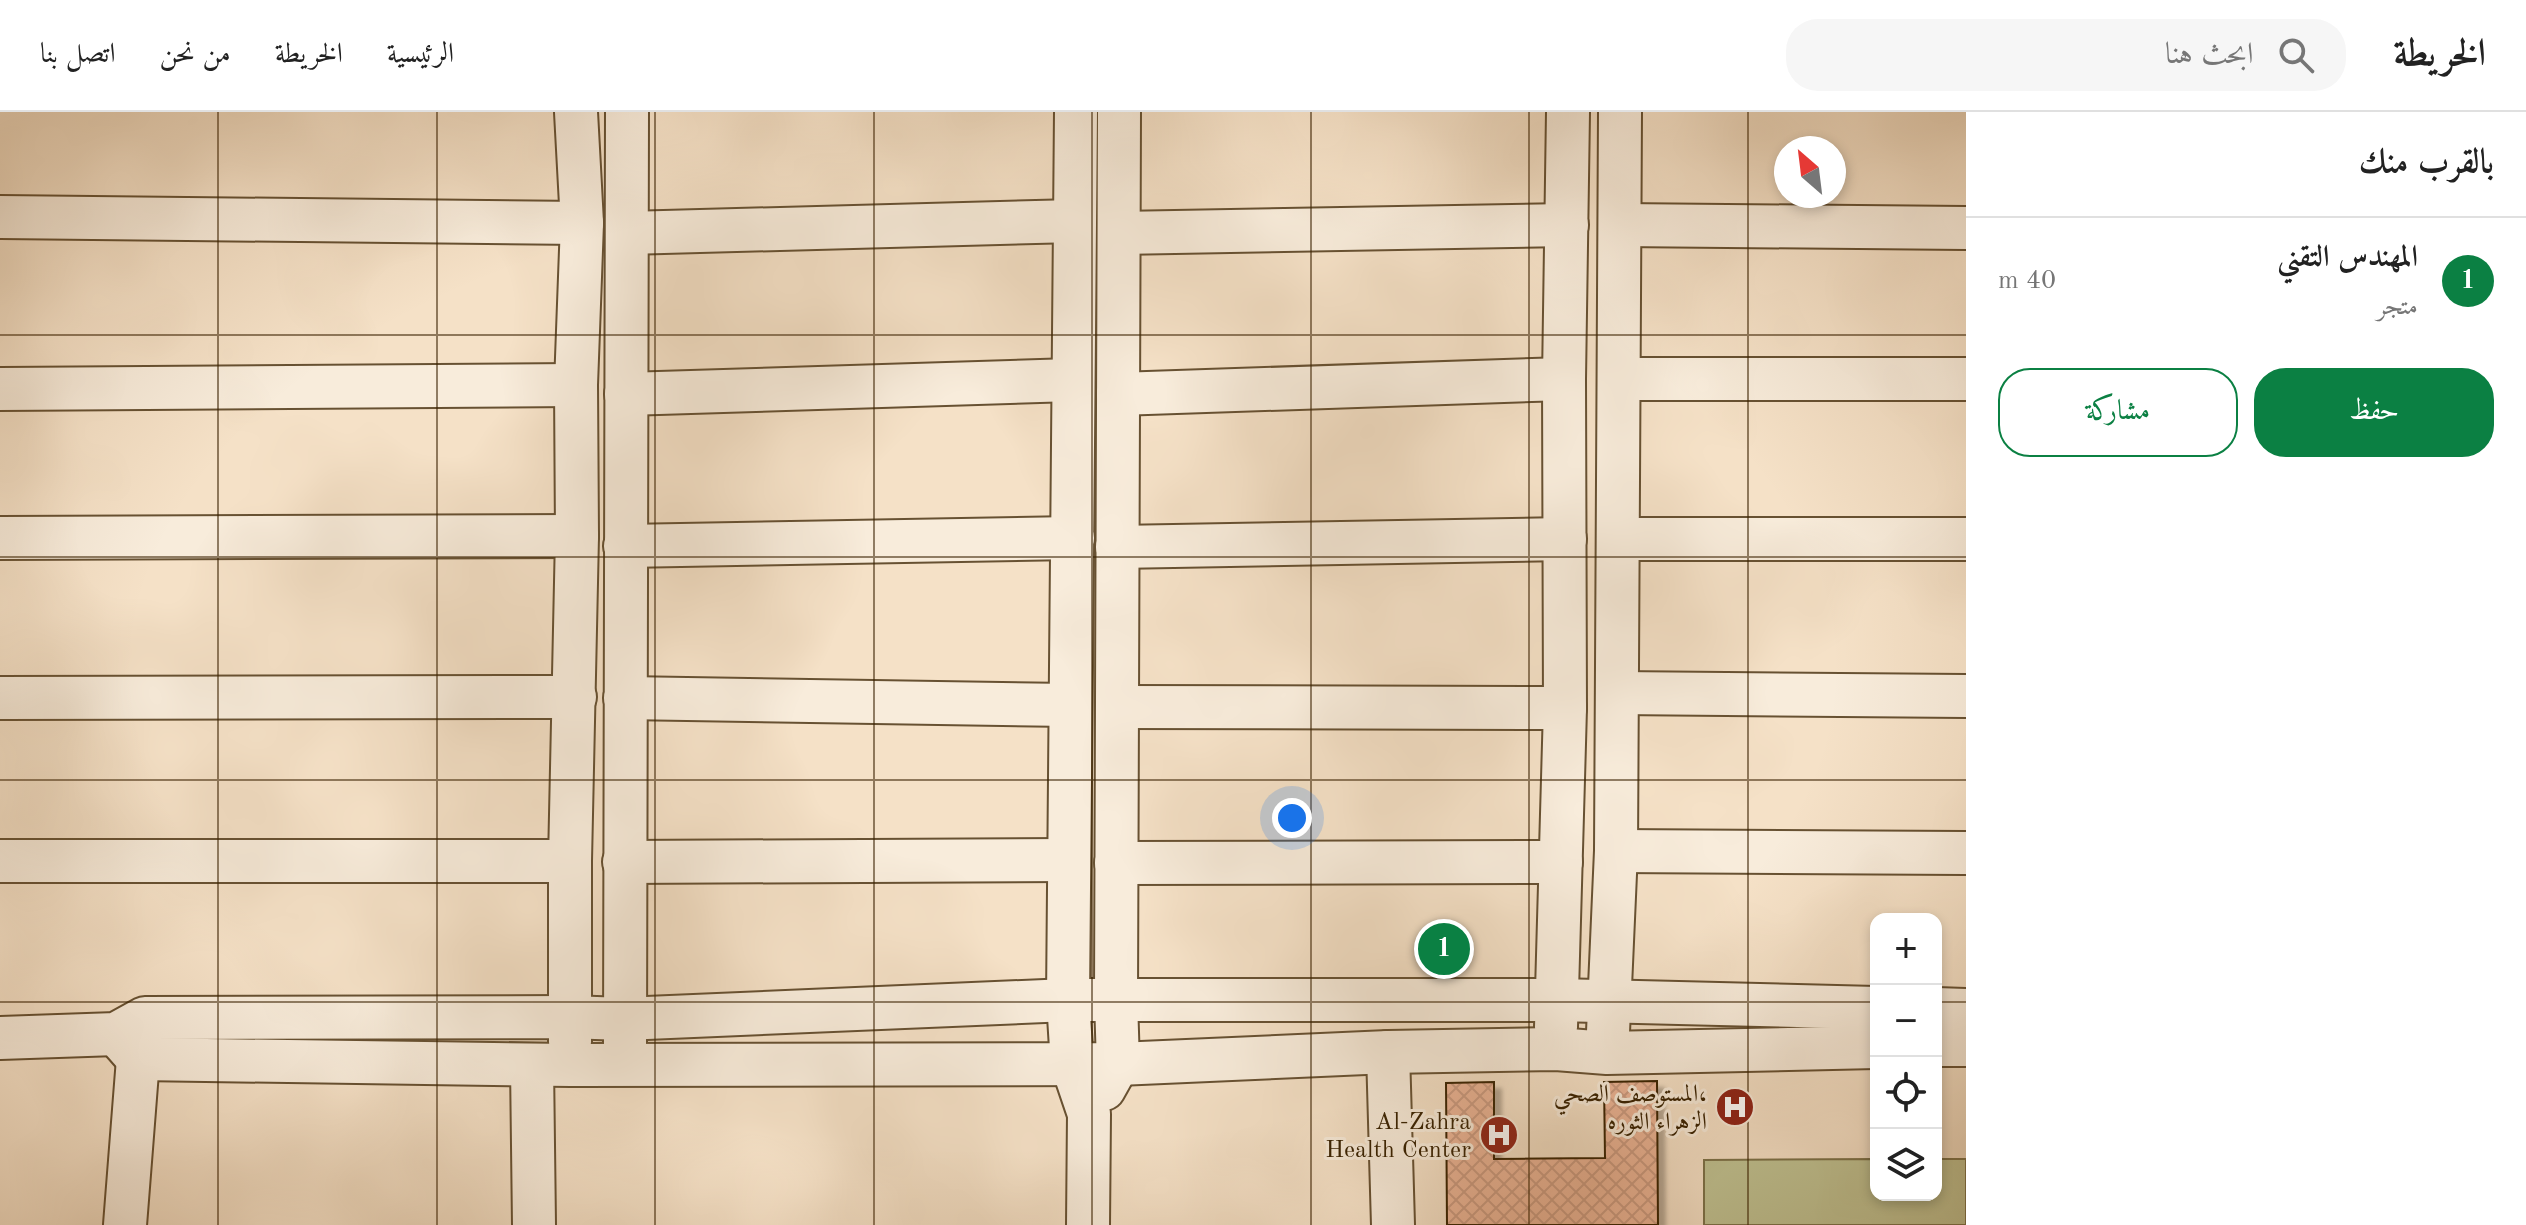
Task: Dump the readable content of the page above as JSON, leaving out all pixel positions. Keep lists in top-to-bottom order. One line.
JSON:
{"places":{"hospital":["المستوصف الصحي، الزهراء الثوره","Al-Zahra Health Center"]},"north":"top left","page":{"header":"الخريطة","search":"ابحث هنا","nav":["الرئيسية","الخريطة","من نحن","اتصل بنا"],"heading":"بالقرب منك","list":[{"mark":"1","name":"المهندس التقني","note":"متجر","value":"40 m"}],"buttons":["حفظ","مشاركة"],"map_buttons":["+","−"],"pins":"1"}}
